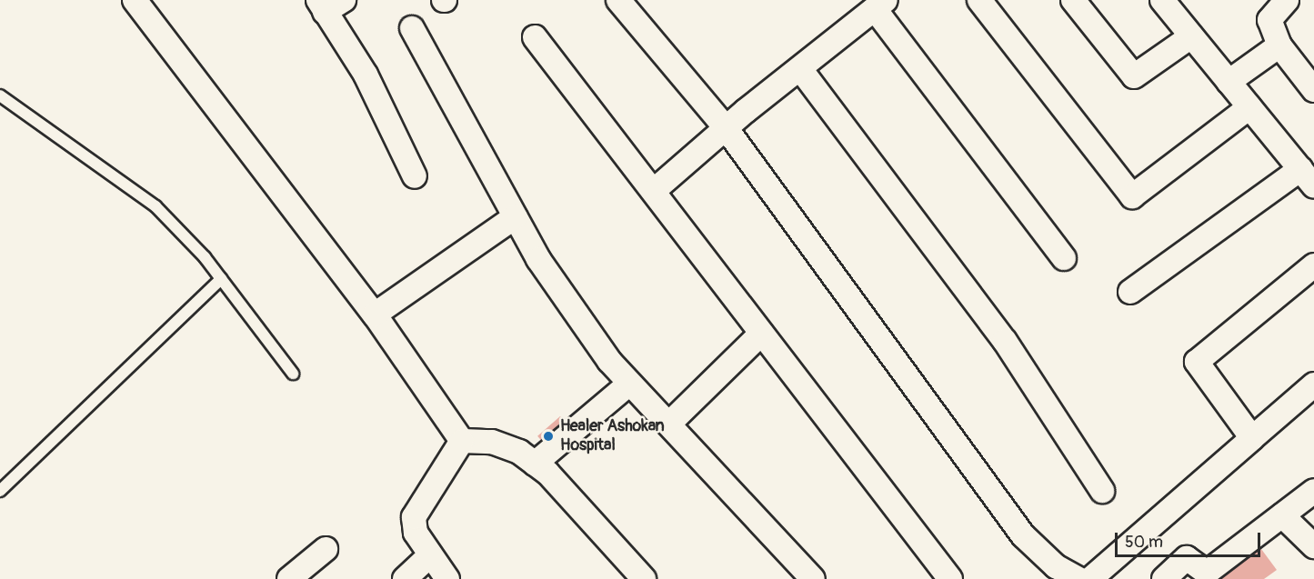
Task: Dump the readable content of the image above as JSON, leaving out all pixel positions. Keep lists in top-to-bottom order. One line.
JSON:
{"places":["Healer Ashokan Hospital"],"scale_bar":"50 m"}
